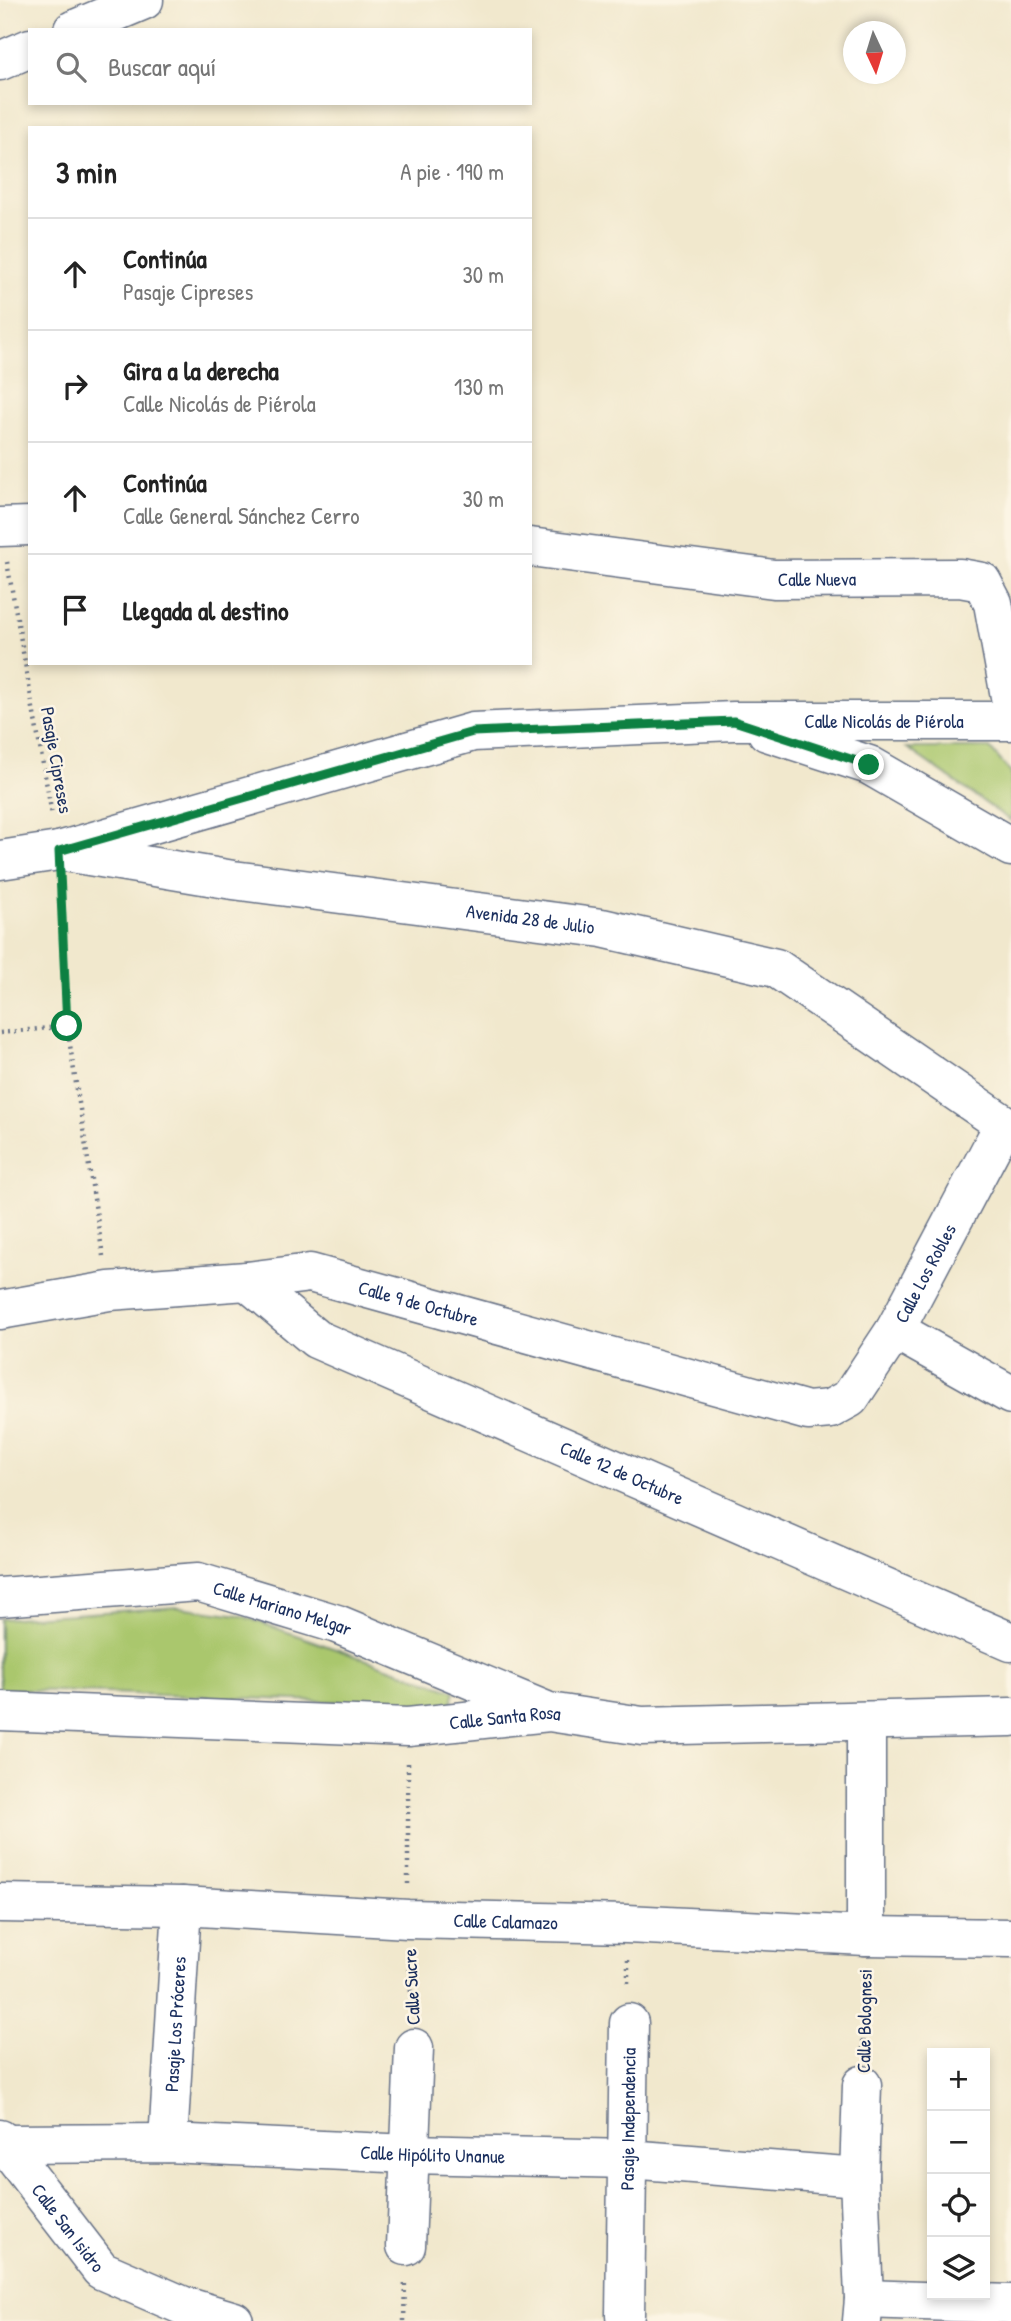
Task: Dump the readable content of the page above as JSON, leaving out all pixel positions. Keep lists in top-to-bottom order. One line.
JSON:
{"streets":{"street":["Calle Nueva","Calle Nicolás de Piérola","Avenida 28 de Julio","Calle Los Robles","Calle 9 de Octubre","Calle 12 de Octubre","Calle Mariano Melgar","Calle Santa Rosa","Calle Calamazo","Calle Sucre","Calle Bolognesi","Pasaje Los Próceres","Pasaje Independencia","Calle Hipólito Unanue","Calle San Isidro"],"path":["Pasaje Cipreses"]},"crossings":[["Calle Nicolás de Piérola","Pasaje Cipreses"],["Calle Nicolás de Piérola","Avenida 28 de Julio"],["Pasaje Cipreses","Avenida 28 de Julio"],["Pasaje Cipreses","Calle 9 de Octubre"],["Avenida 28 de Julio","Calle Los Robles"],["Calle Los Robles","Calle 9 de Octubre"],["Calle 9 de Octubre","Calle 12 de Octubre"],["Calle Mariano Melgar","Calle Santa Rosa"],["Calle Santa Rosa","Calle Sucre"],["Calle Calamazo","Calle Sucre"],["Calle Calamazo","Calle Bolognesi"],["Calle Calamazo","Pasaje Los Próceres"],["Calle Calamazo","Pasaje Independencia"],["Calle Sucre","Calle Hipólito Unanue"],["Calle Bolognesi","Calle Hipólito Unanue"],["Pasaje Los Próceres","Calle Hipólito Unanue"],["Pasaje Independencia","Calle Hipólito Unanue"],["Calle Hipólito Unanue","Calle San Isidro"]],"north":"bottom","page":{"search":"Buscar aquí","heading":["3 min","A pie · 190 m"],"list":[["Continúa","Pasaje Cipreses","30 m"],["Gira a la derecha","Calle Nicolás de Piérola","130 m"],["Continúa","Calle General Sánchez Cerro","30 m"],"Llegada al destino"],"map_buttons":["+","−"]}}
